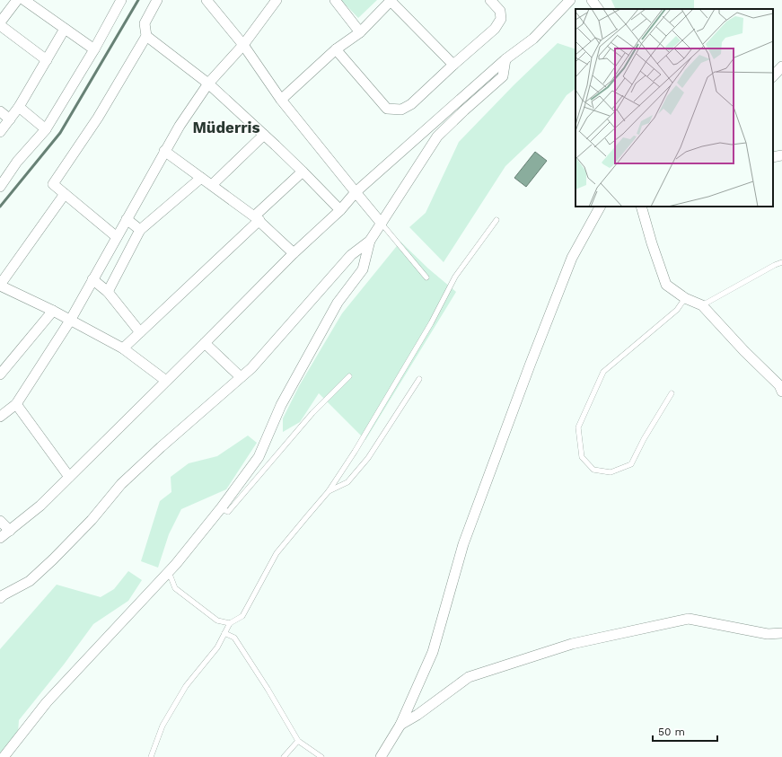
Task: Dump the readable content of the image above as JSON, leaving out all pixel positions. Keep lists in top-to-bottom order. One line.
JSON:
{"districts":["Müderris"],"scale_bar":"50 m"}
